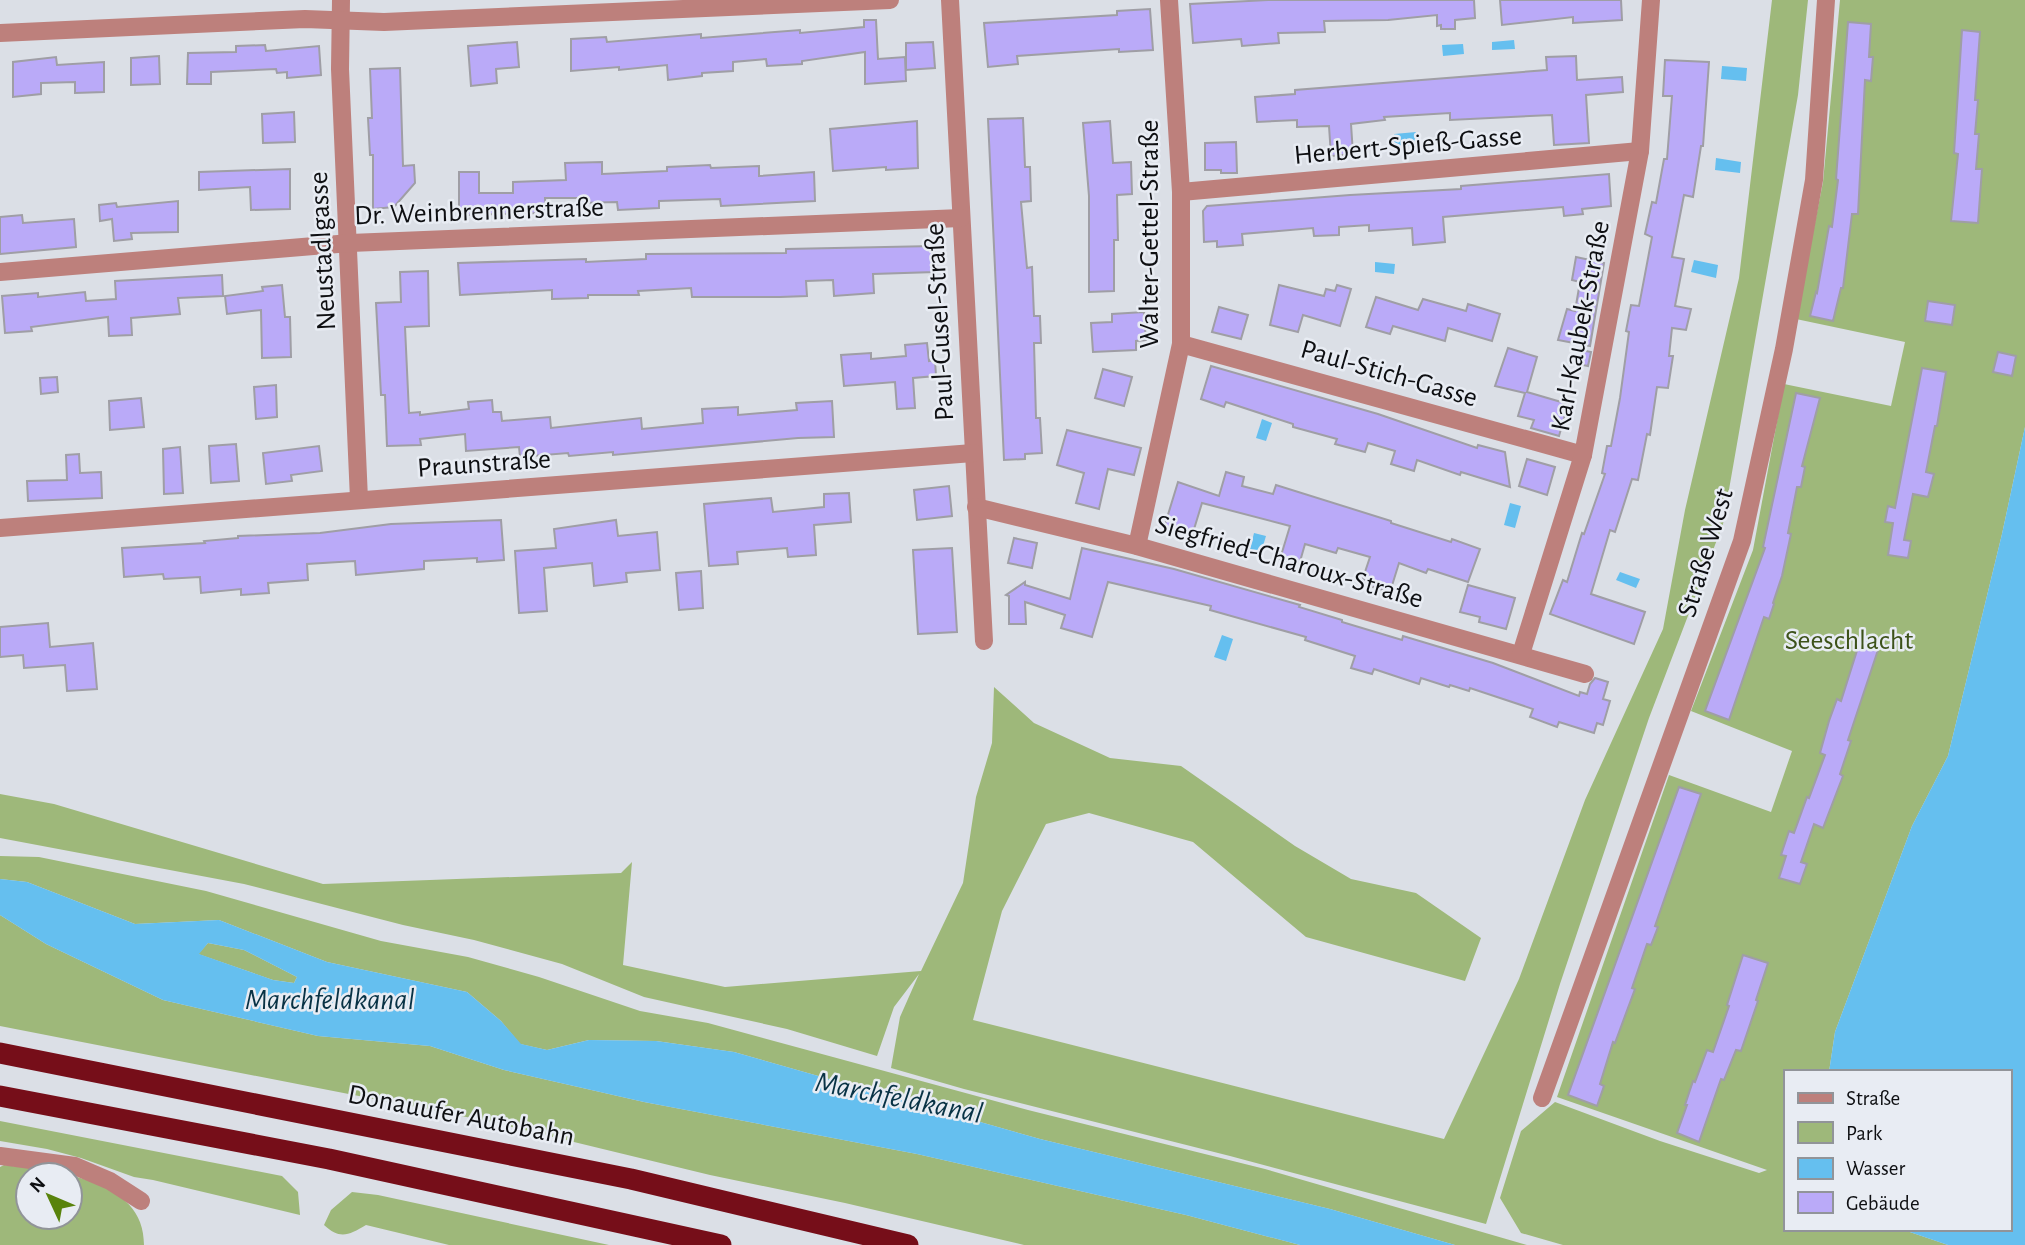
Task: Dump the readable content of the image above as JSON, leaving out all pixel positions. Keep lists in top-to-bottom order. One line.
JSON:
{"streets":{"highway":["Donauufer Autobahn"],"street":["Herbert-Spieß-Gasse","Dr. Weinbrennerstraße","Walter-Gettel-Straße","Neustadlgasse","Paul-Gusel-Straße","Karl-Kaubek-Straße","Paul-Stich-Gasse","Praunstraße","Straße West","Siegfried-Charoux-Straße"]},"crossings":[["Herbert-Spieß-Gasse","Walter-Gettel-Straße"],["Herbert-Spieß-Gasse","Karl-Kaubek-Straße"],["Dr. Weinbrennerstraße","Neustadlgasse"],["Dr. Weinbrennerstraße","Paul-Gusel-Straße"],["Walter-Gettel-Straße","Paul-Stich-Gasse"],["Walter-Gettel-Straße","Siegfried-Charoux-Straße"],["Neustadlgasse","Praunstraße"],["Paul-Gusel-Straße","Praunstraße"],["Paul-Gusel-Straße","Siegfried-Charoux-Straße"],["Karl-Kaubek-Straße","Paul-Stich-Gasse"],["Karl-Kaubek-Straße","Siegfried-Charoux-Straße"]],"water":["Marchfeldkanal"],"parks":["Seeschlacht"],"legend":["Straße","Park","Wasser","Gebäude"],"north":"top left"}
